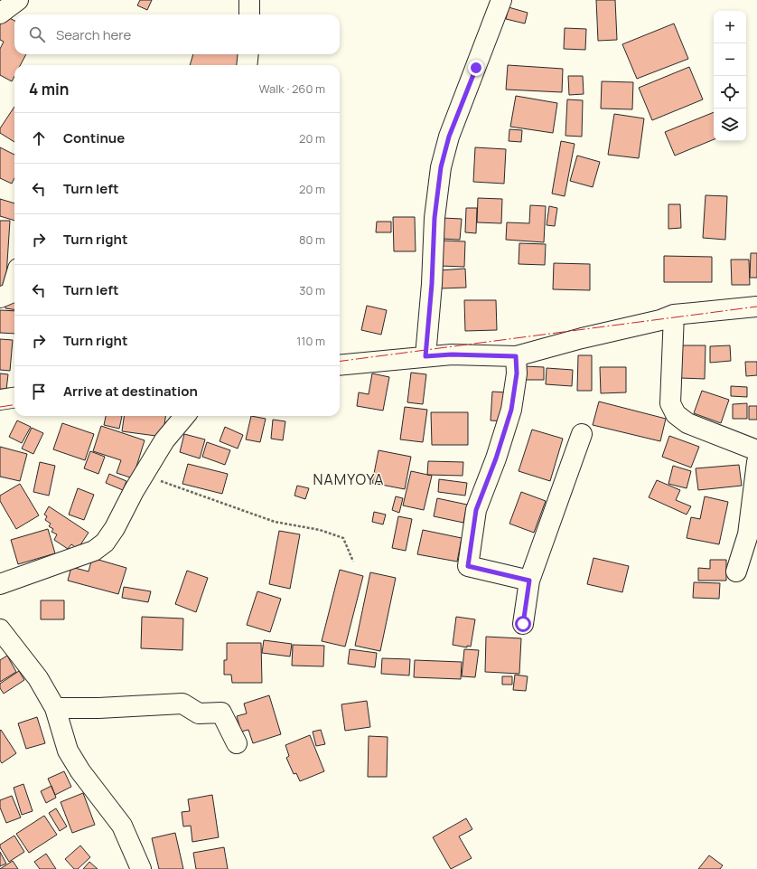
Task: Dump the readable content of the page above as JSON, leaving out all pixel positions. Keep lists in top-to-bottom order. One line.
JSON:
{"districts":["NAMYOYA"],"page":{"map_buttons":["+","−"],"search":"Search here","heading":["4 min","Walk · 260 m"],"list":[["Continue","20 m"],["Turn left","20 m"],["Turn right","80 m"],["Turn left","30 m"],["Turn right","110 m"],"Arrive at destination"]}}
